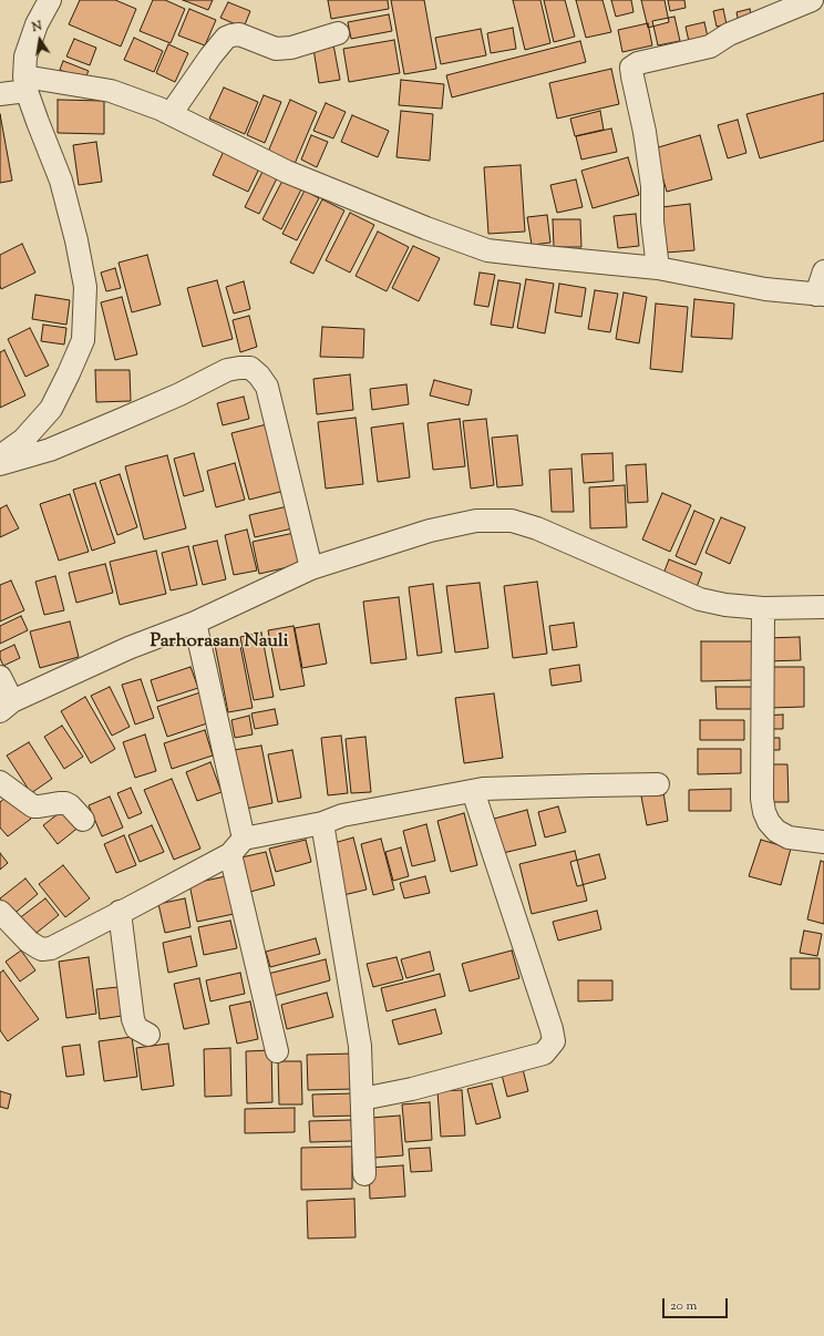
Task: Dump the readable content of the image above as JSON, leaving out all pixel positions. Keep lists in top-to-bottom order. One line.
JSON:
{"districts":["Parhorasan Nauli"],"scale_bar":"20 m","north":"top"}
